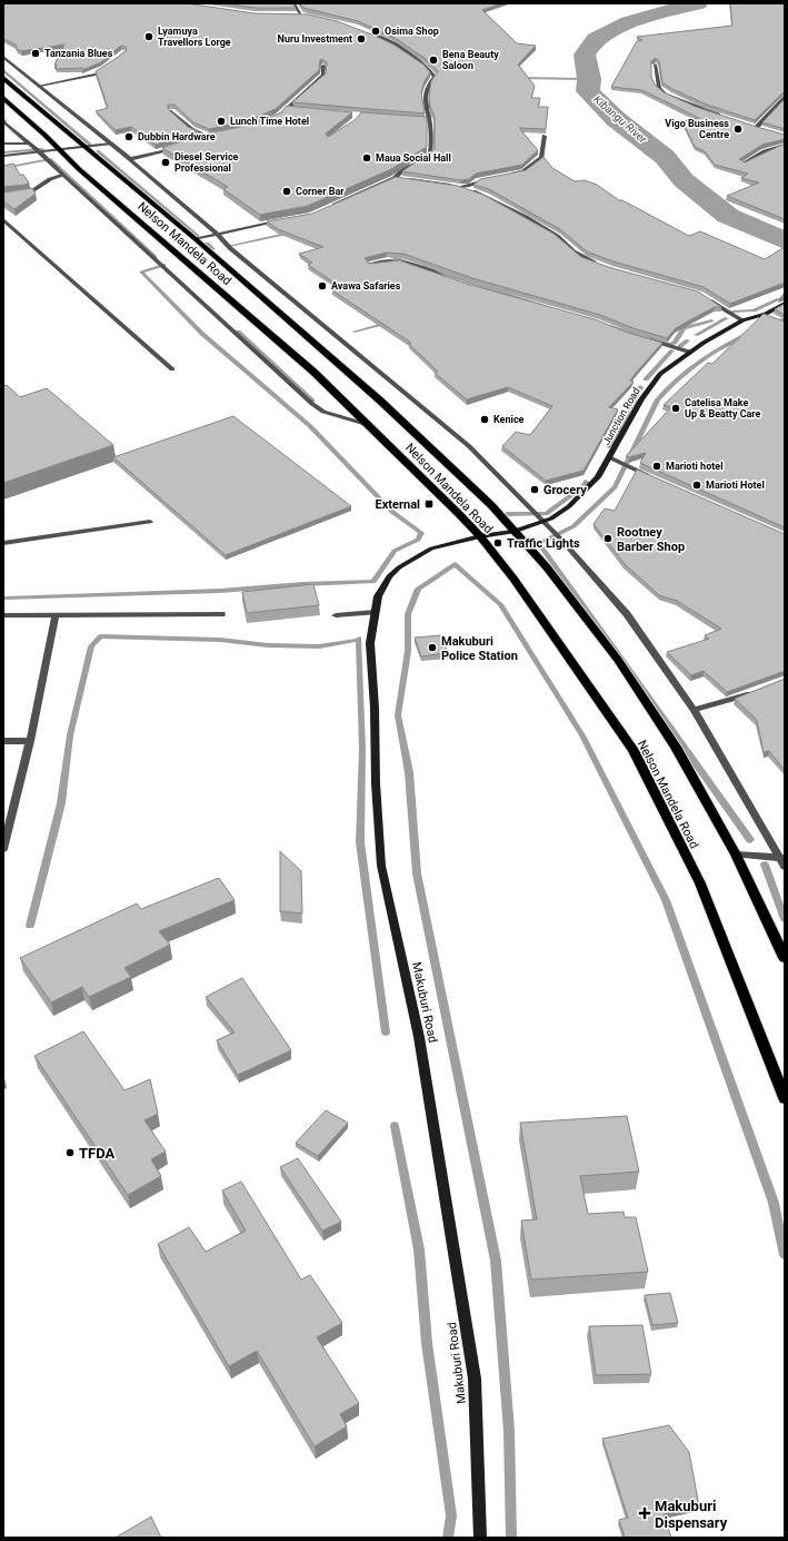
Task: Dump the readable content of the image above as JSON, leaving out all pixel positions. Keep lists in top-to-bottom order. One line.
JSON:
{"streets":{"main road":["Nelson Mandela Road"],"street":["Junction Road","Makuburi Road"]},"crossings":[["Nelson Mandela Road","Junction Road"],["Nelson Mandela Road","Makuburi Road"],["Junction Road","Makuburi Road"]],"water":["Kibangu River"],"places":{"other":["Osima Shop","Lyamuya Travellors Lorge","Nuru Investment","Tanzania Blues","Bena Beauty Saloon","Lunch Time Hotel","Vigo Business Centre","Dubbin Hardware","Maua Social Hall","Diesel Service Professional","Corner Bar","Avawa Safaries","Catelisa Make Up & Beatty Care","Kenice","Marioti hotel","Marioti Hotel","Grocery","Rootney Barber Shop","Traffic Lights","Makuburi Police Station","TFDA"],"transit":["External"],"health":["Makuburi Dispensary"]}}
